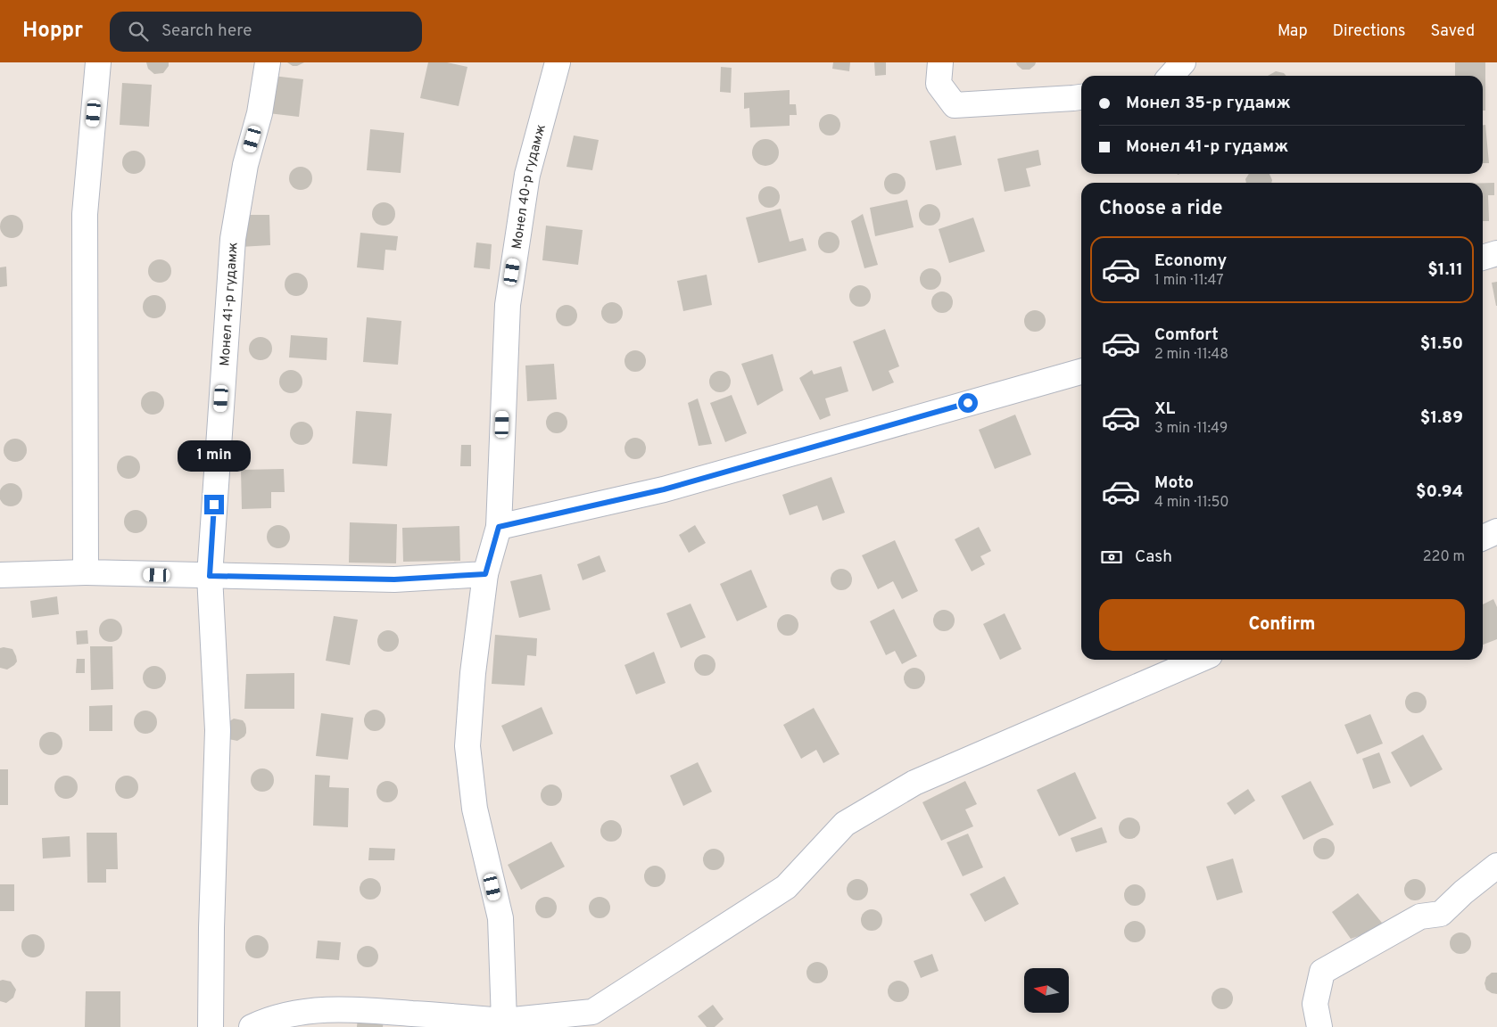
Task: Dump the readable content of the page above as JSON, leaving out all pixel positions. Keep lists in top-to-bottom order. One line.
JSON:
{"streets":{"street":["Монел 40-р гудамж","Монел 41-р гудамж"]},"north":"left","page":{"header":"Hoppr","search":"Search here","nav":["Map","Directions","Saved"],"banner":["Монел 35-р гудамж","Монел 41-р гудамж"],"heading":"Choose a ride","list":[{"name":"Economy","note":"1 min · 11:47","value":"$1.11"},{"name":"Comfort","note":"2 min · 11:48","value":"$1.50"},{"name":"XL","note":"3 min · 11:49","value":"$1.89"},{"name":"Moto","note":"4 min · 11:50","value":"$0.94"}],"bubble":"1 min","pay":["Cash","220 m"],"buttons":"Confirm"}}
